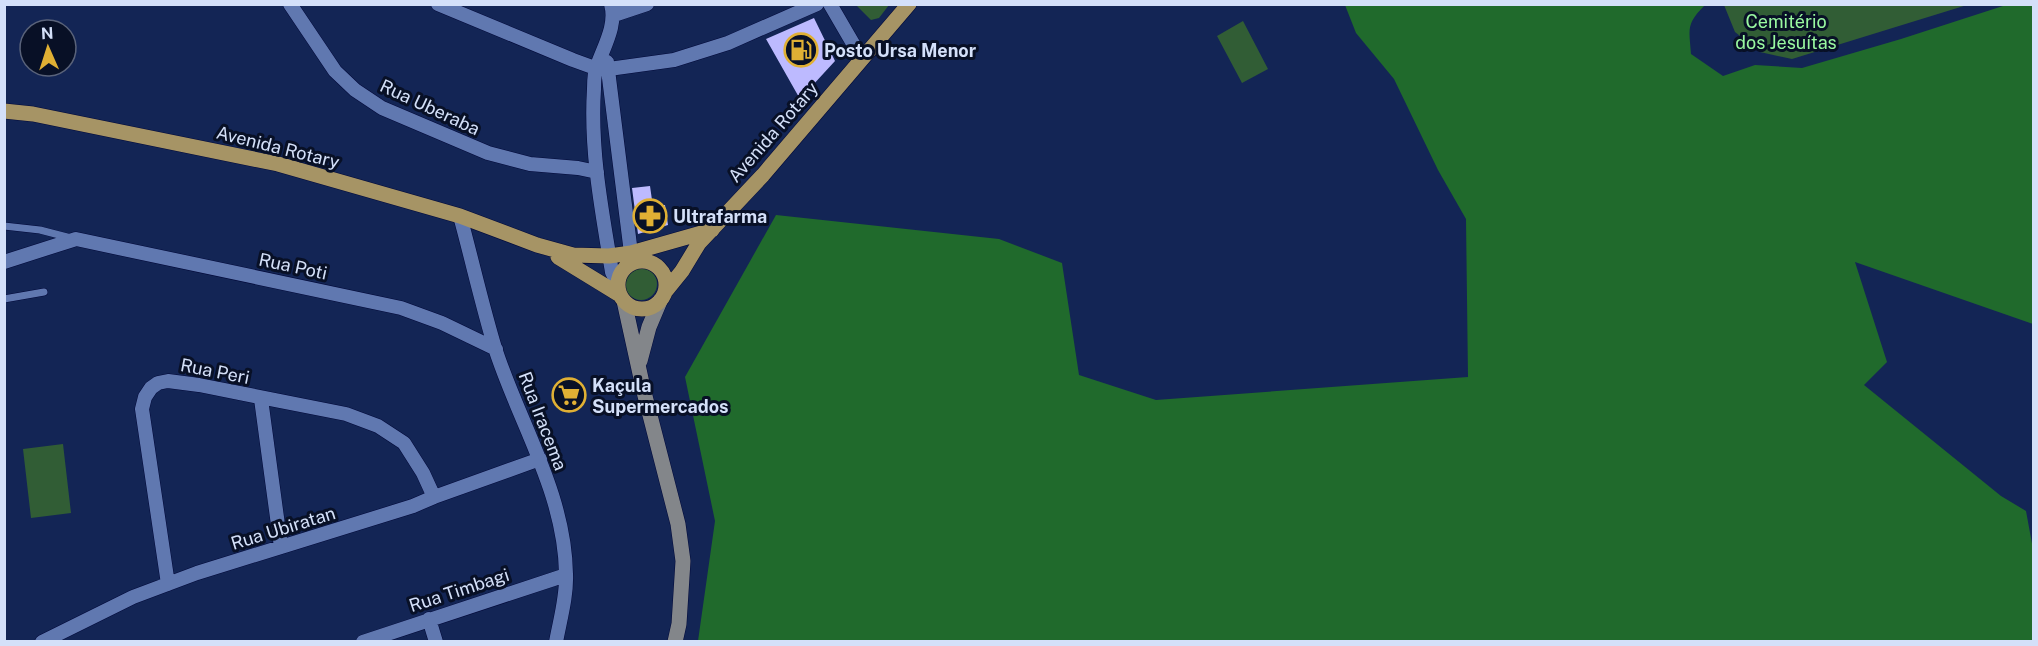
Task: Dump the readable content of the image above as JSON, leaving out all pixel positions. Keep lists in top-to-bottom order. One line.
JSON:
{"streets":{"main road":["Avenida Rotary"],"street":["Rua Uberaba","Rua Poti","Rua Peri","Rua Iracema","Rua Ubiratan","Rua Timbagi"]},"crossings":[["Avenida Rotary","Rua Iracema"],["Rua Poti","Rua Iracema"],["Rua Peri","Rua Ubiratan"],["Rua Iracema","Rua Ubiratan"],["Rua Iracema","Rua Timbagi"]],"parks":["Cemitério dos Jesuítas"],"places":{"fuel station":["Posto Ursa Menor"],"pharmacy":["Ultrafarma"],"supermarket":["Kaçula Supermercados"]},"north":"top"}
